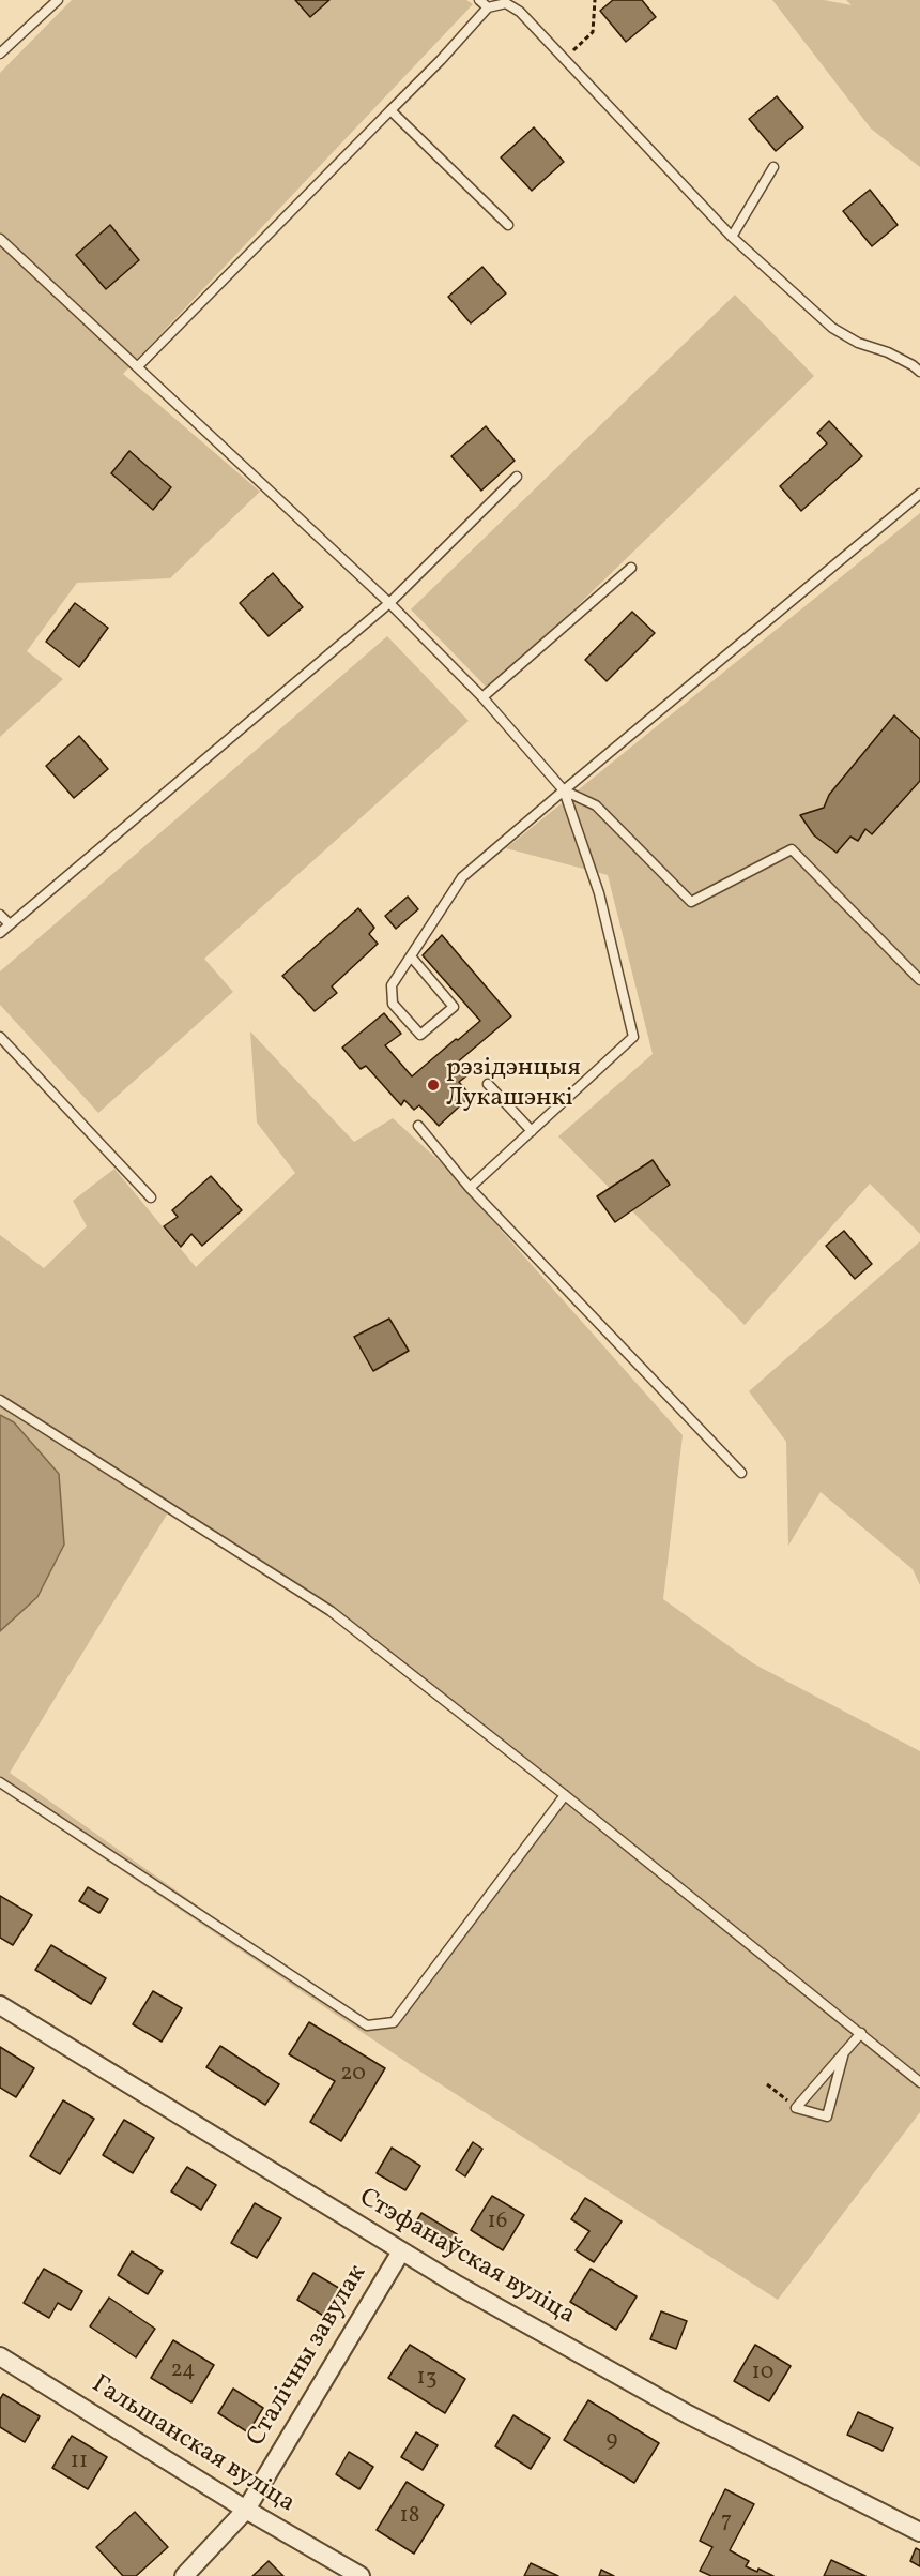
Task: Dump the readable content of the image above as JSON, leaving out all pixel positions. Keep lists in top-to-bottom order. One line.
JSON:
{"streets":{"street":["Стэфанаўская вуліца","Сталічны завулак","Гальшанская вуліца"]},"crossings":[["Стэфанаўская вуліца","Сталічны завулак"],["Сталічны завулак","Гальшанская вуліца"]],"places":["рэзідэнцыя Лукашэнкі"],"house_numbers":["20","16","24","10","13","9","11","18","7"]}
